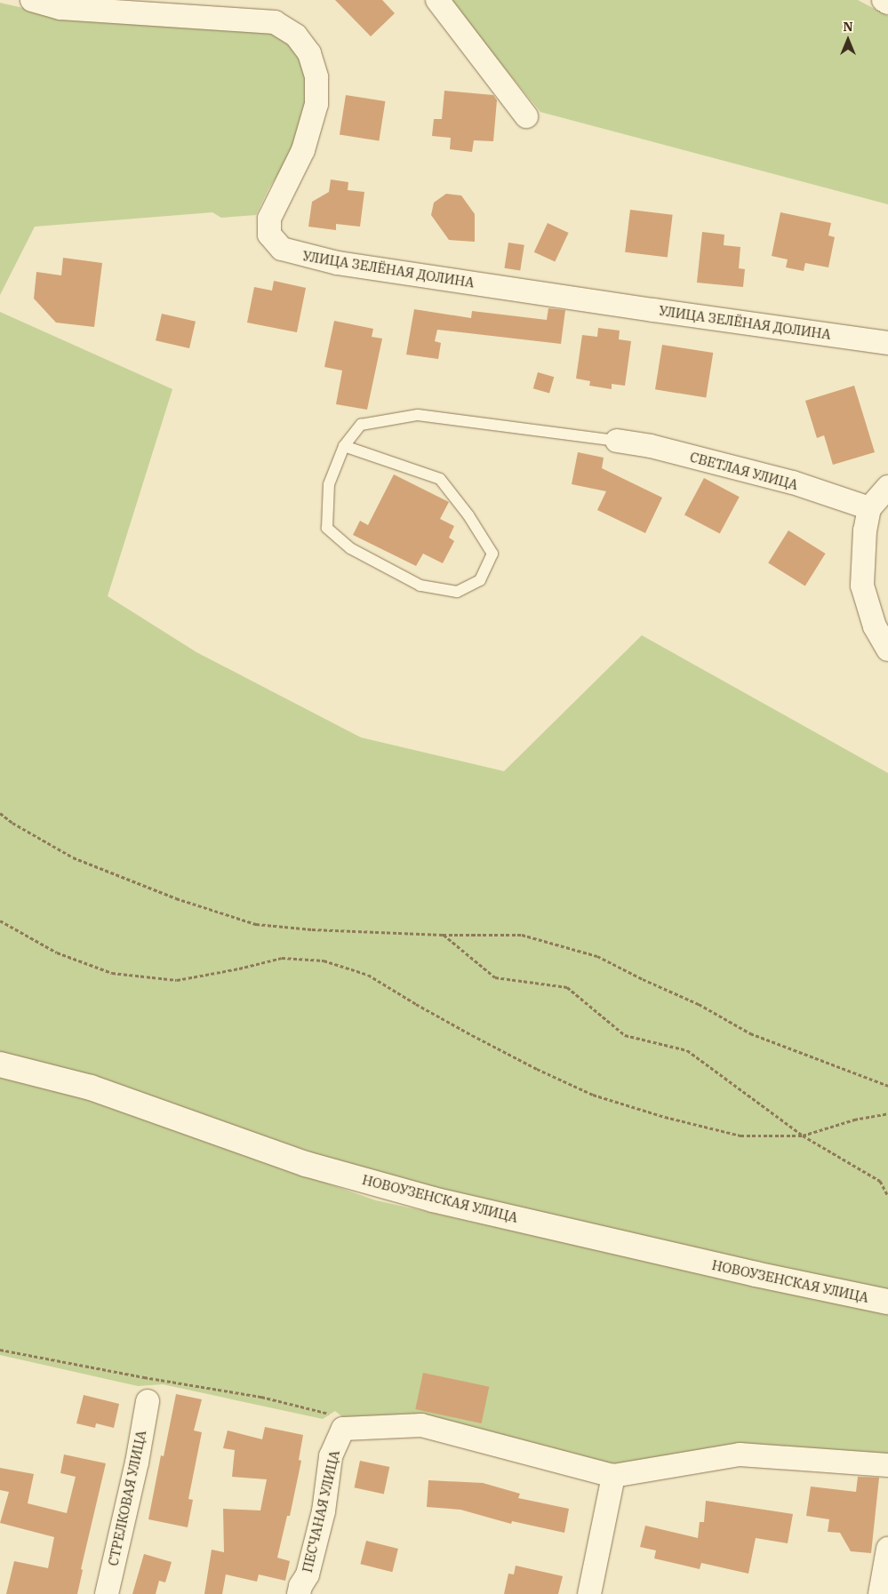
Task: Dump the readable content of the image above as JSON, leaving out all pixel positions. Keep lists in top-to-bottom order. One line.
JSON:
{"streets":{"main road":["НОВОУЗЕНСКАЯ УЛИЦА"],"street":["УЛИЦА ЗЕЛЁНАЯ ДОЛИНА","СВЕТЛАЯ УЛИЦА","СТРЕЛКОВАЯ УЛИЦА","ПЕСЧАНАЯ УЛИЦА"]},"north":"top"}
